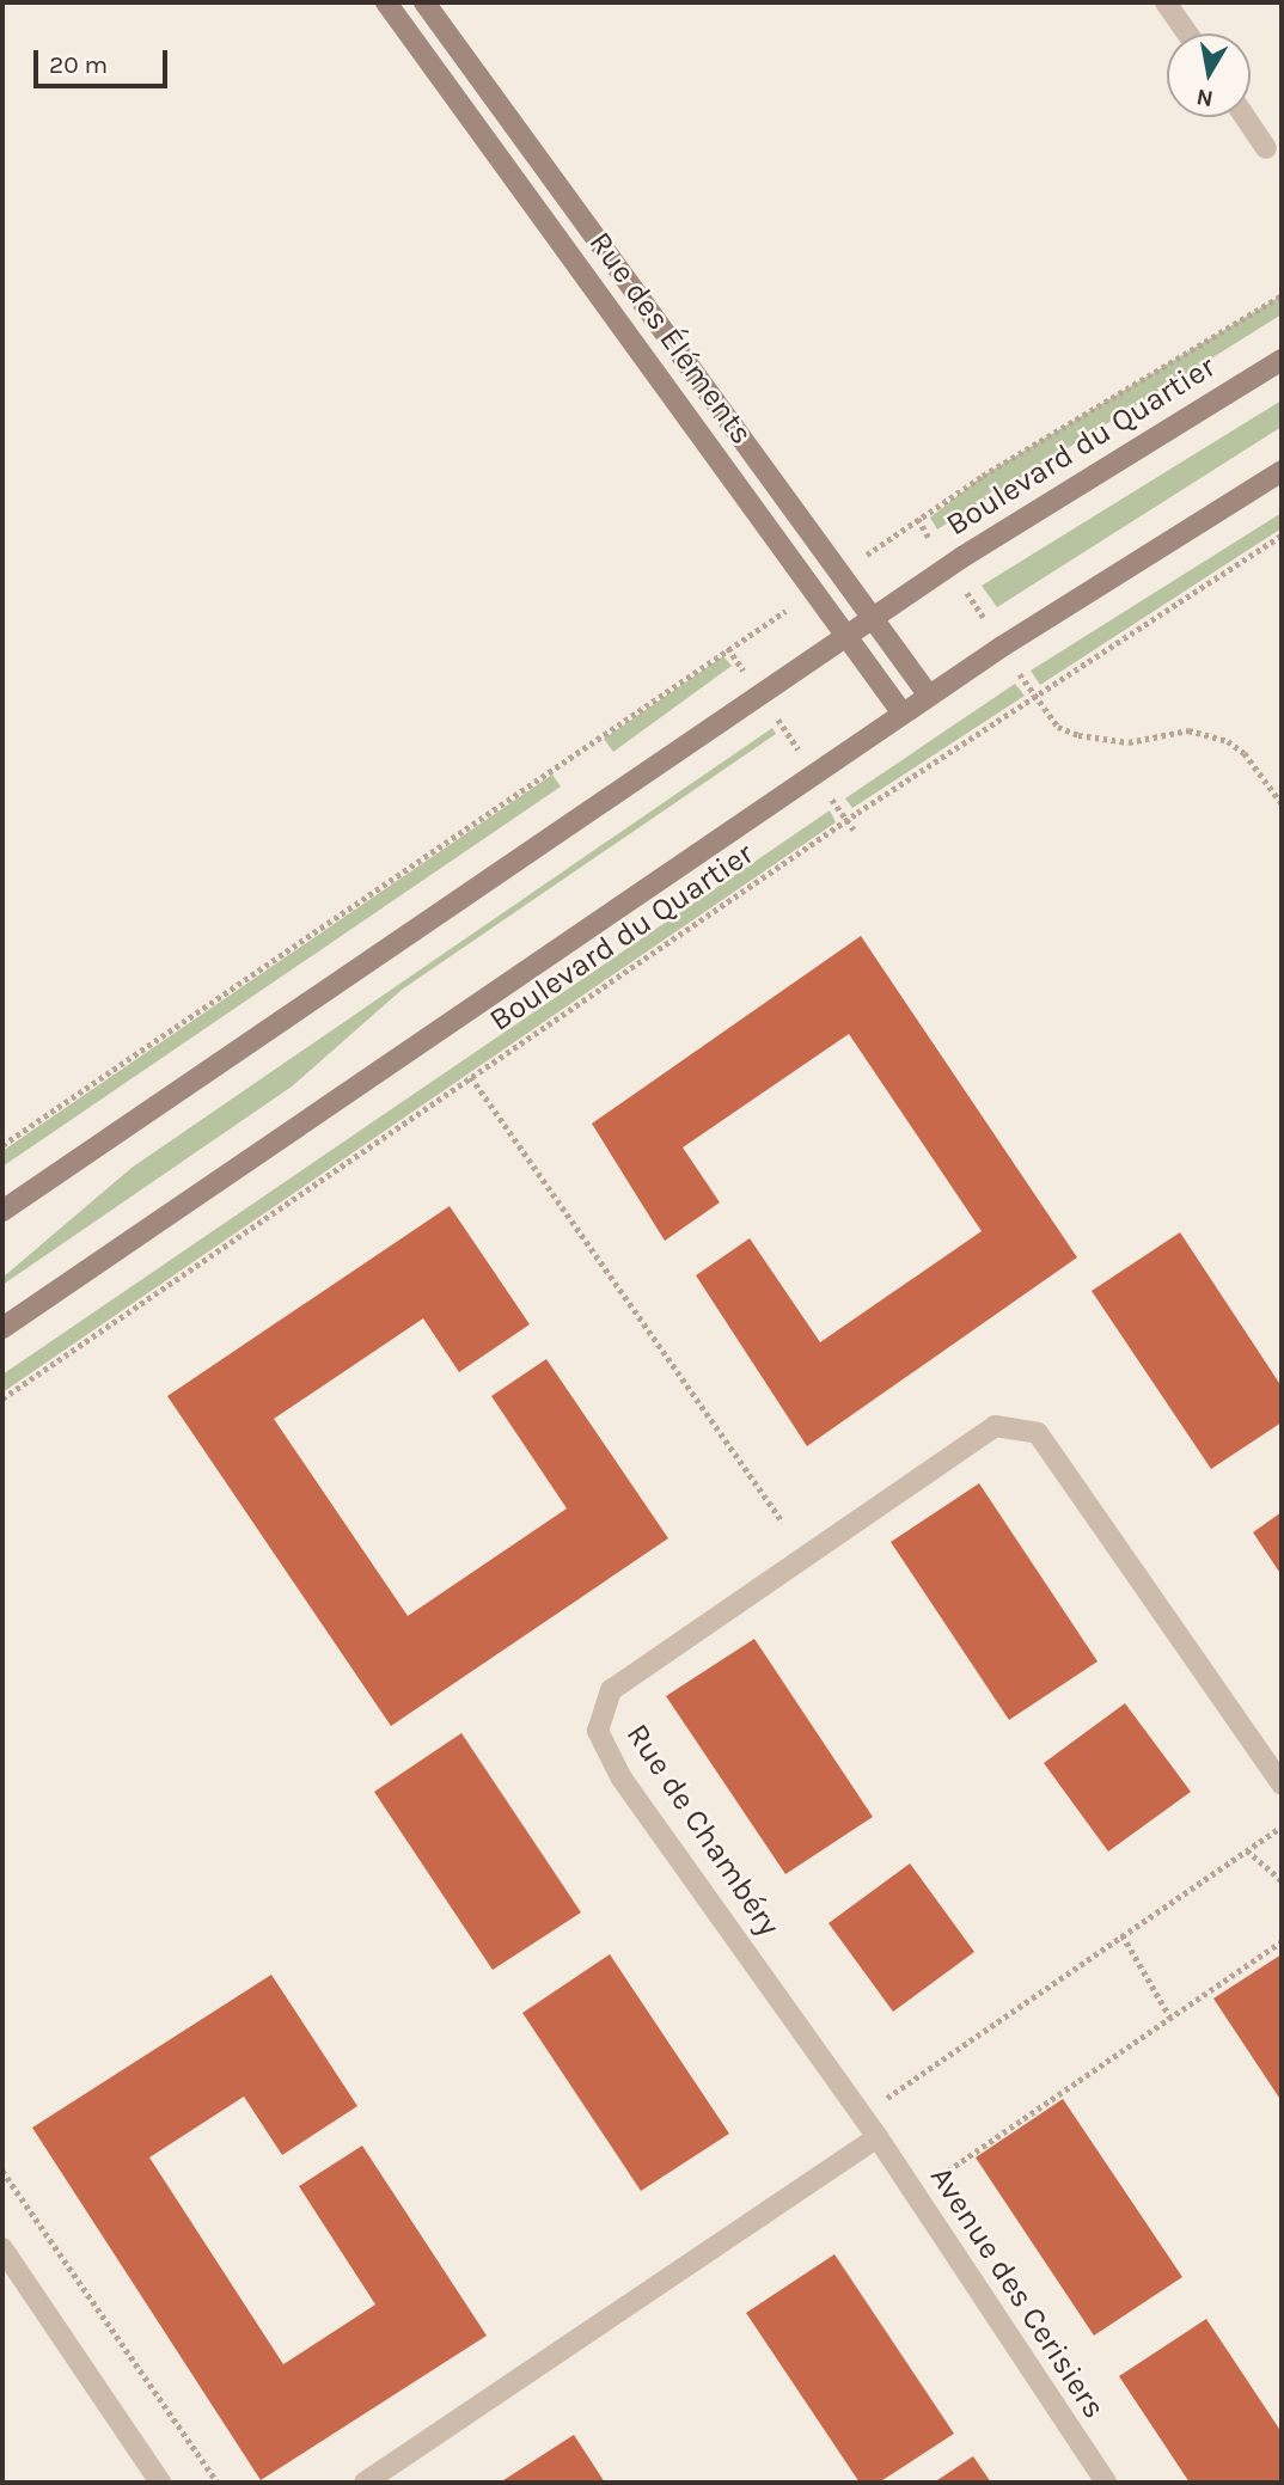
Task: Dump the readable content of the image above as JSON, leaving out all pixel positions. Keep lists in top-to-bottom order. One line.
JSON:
{"streets":{"main road":["Rue des Éléments","Boulevard du Quartier"],"street":["Rue de Chambéry","Avenue des Cerisiers"]},"crossings":[["Rue des Éléments","Boulevard du Quartier"],["Rue de Chambéry","Avenue des Cerisiers"]],"scale_bar":"20 m","north":"bottom"}
